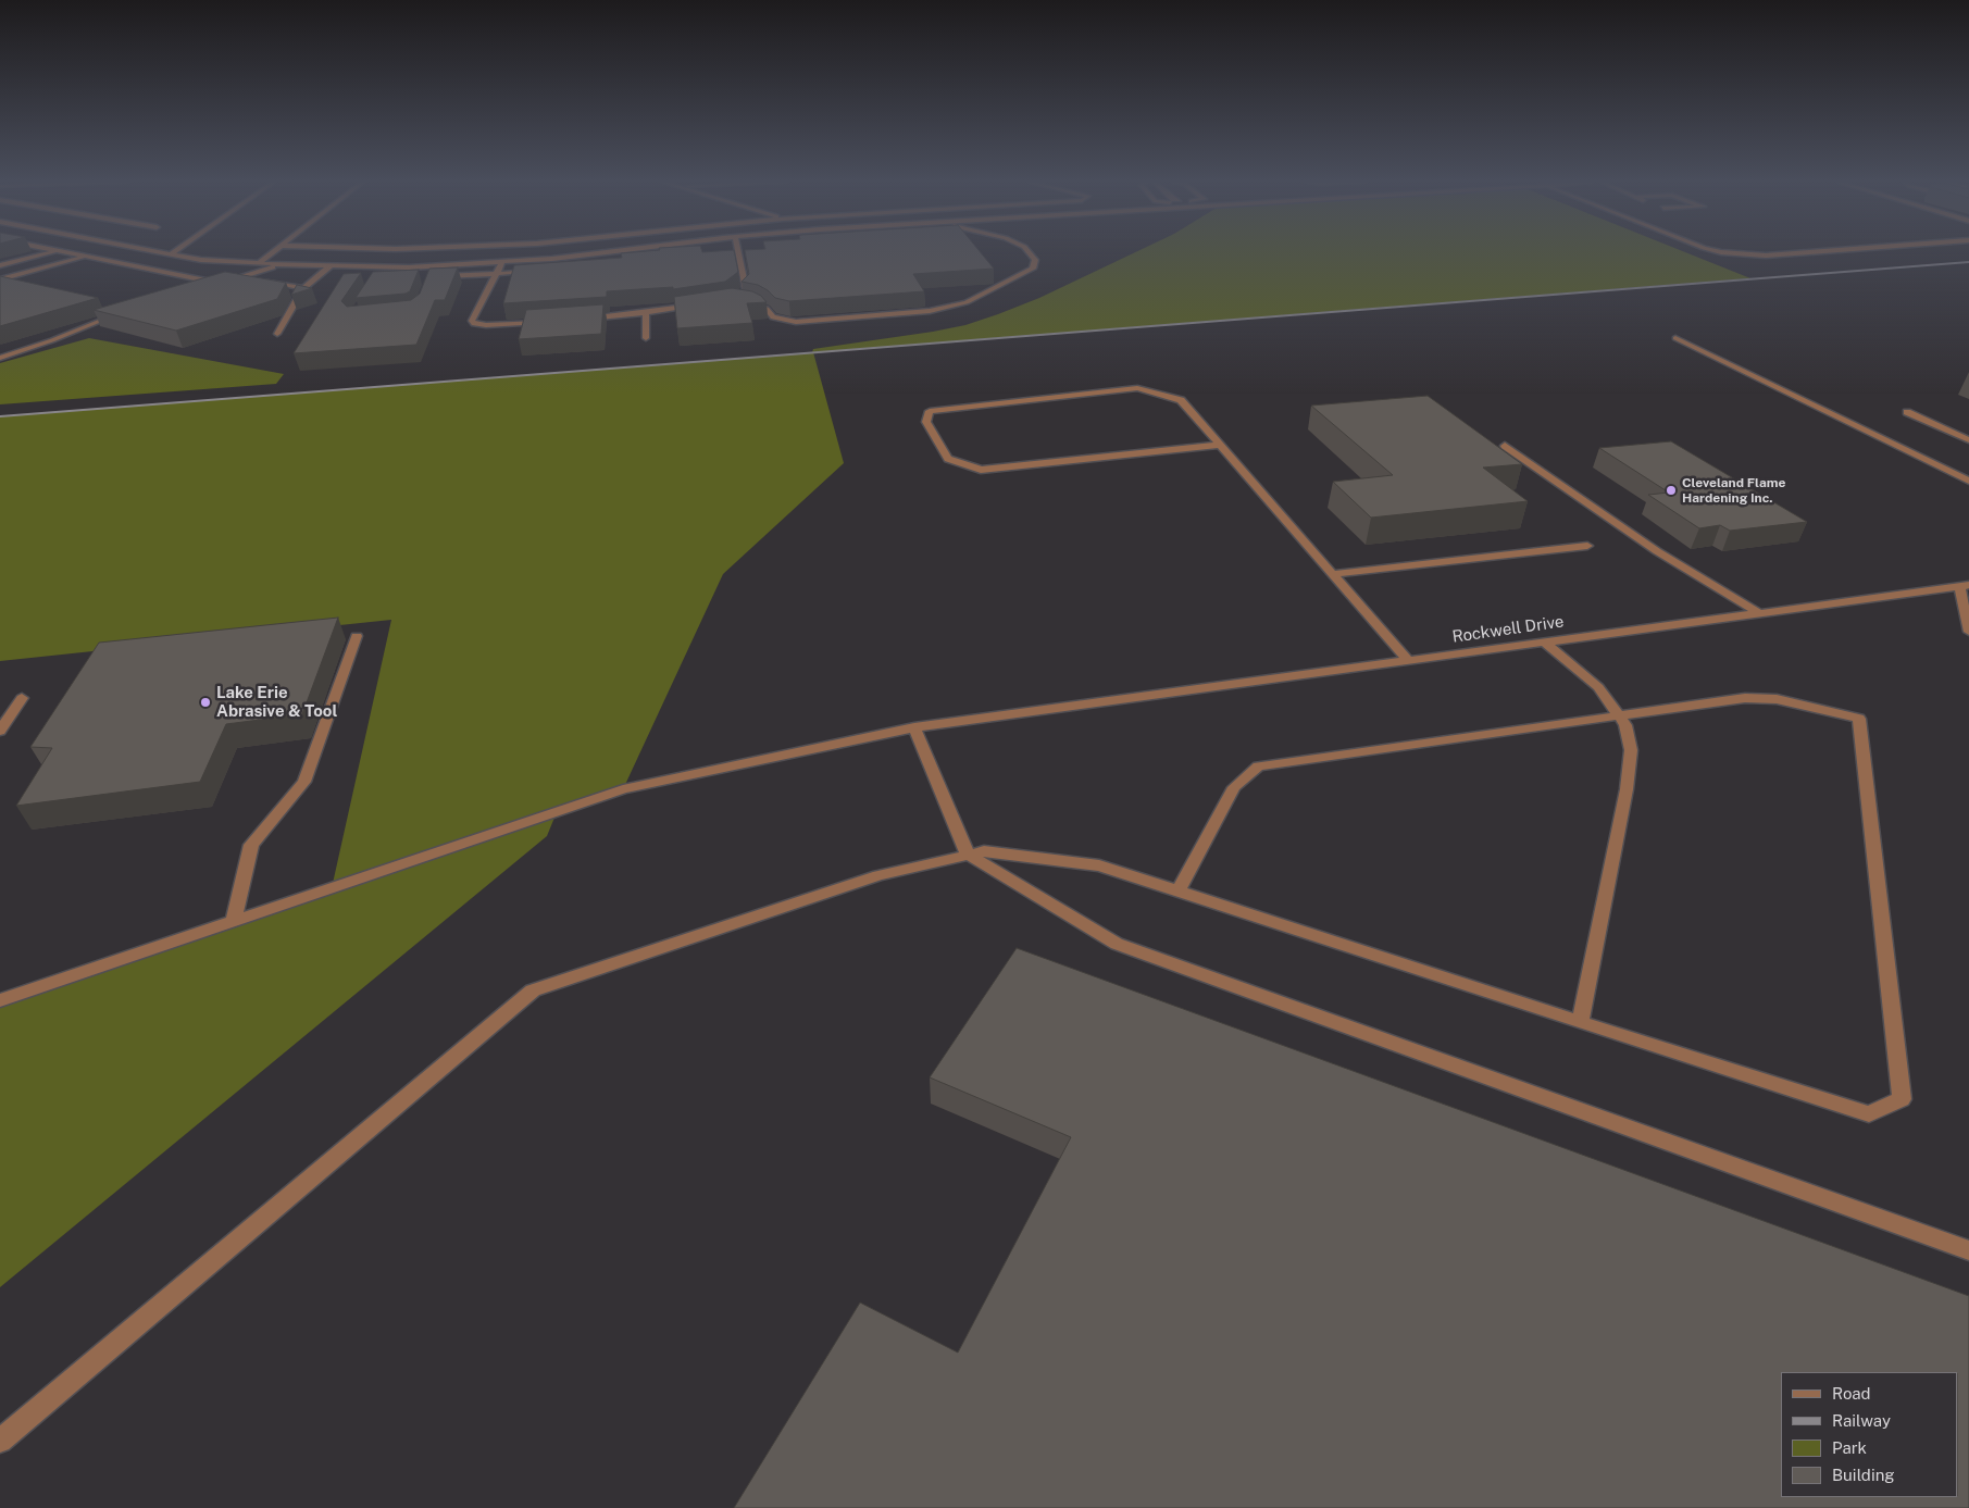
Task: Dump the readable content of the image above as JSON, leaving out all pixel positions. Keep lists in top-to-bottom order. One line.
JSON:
{"streets":{"street":["Rockwell Drive"]},"places":["Cleveland Flame Hardening Inc.","Lake Erie Abrasive & Tool"],"legend":["Road","Railway","Park","Building"]}
